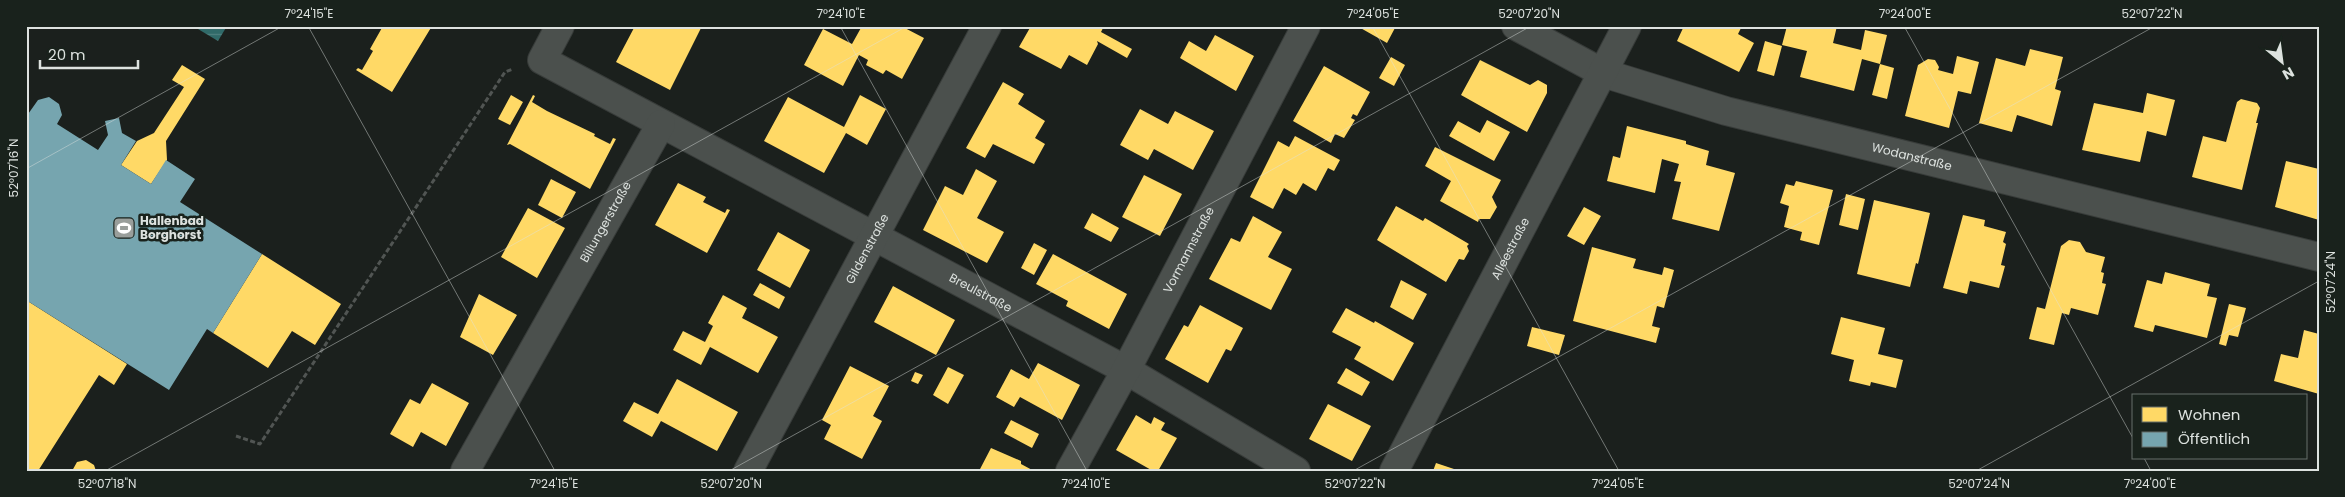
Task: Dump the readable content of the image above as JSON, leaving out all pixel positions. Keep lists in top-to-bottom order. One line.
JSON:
{"streets":{"street":["Wodanstraße","Billungerstraße","Gildenstraße","Vormannstraße","Alleestraße","Breulstraße"]},"crossings":[["Wodanstraße","Alleestraße"],["Billungerstraße","Breulstraße"],["Gildenstraße","Breulstraße"],["Vormannstraße","Breulstraße"]],"places":{"sports":["Hallenbad Borghorst"]},"legend":["Wohnen","Öffentlich"],"scale_bar":"20 m","north":"bottom right","coordinates":["7°24'15\"E","7°24'10\"E","7°24'05\"E","52°07'20\"N","7°24'00\"E","52°07'22\"N","52°07'16\"N","52°07'24\"N","52°07'18\"N"]}
